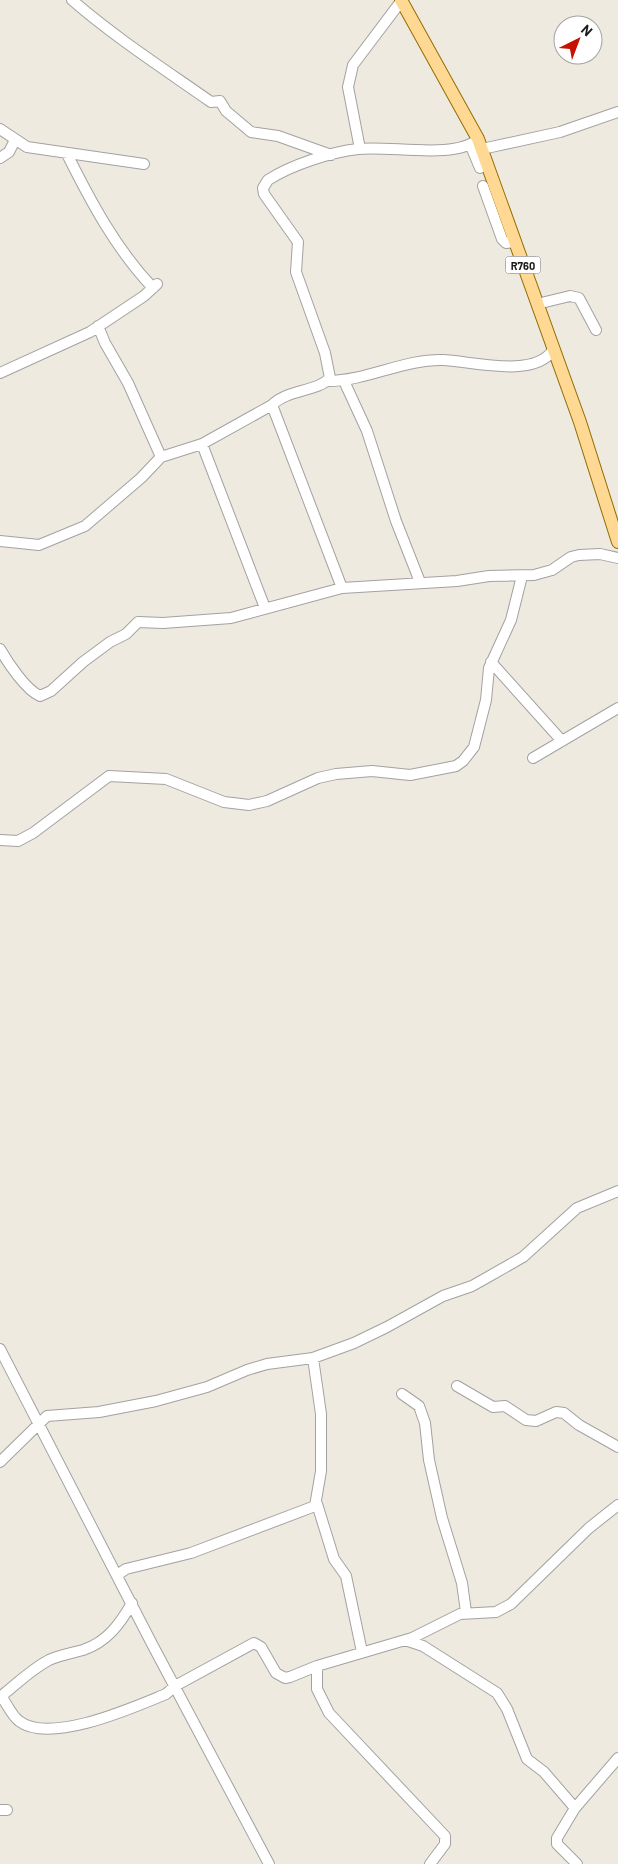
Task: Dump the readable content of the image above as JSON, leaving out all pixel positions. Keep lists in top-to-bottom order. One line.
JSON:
{"streets":{"main road":["R760"]},"north":"top right"}
